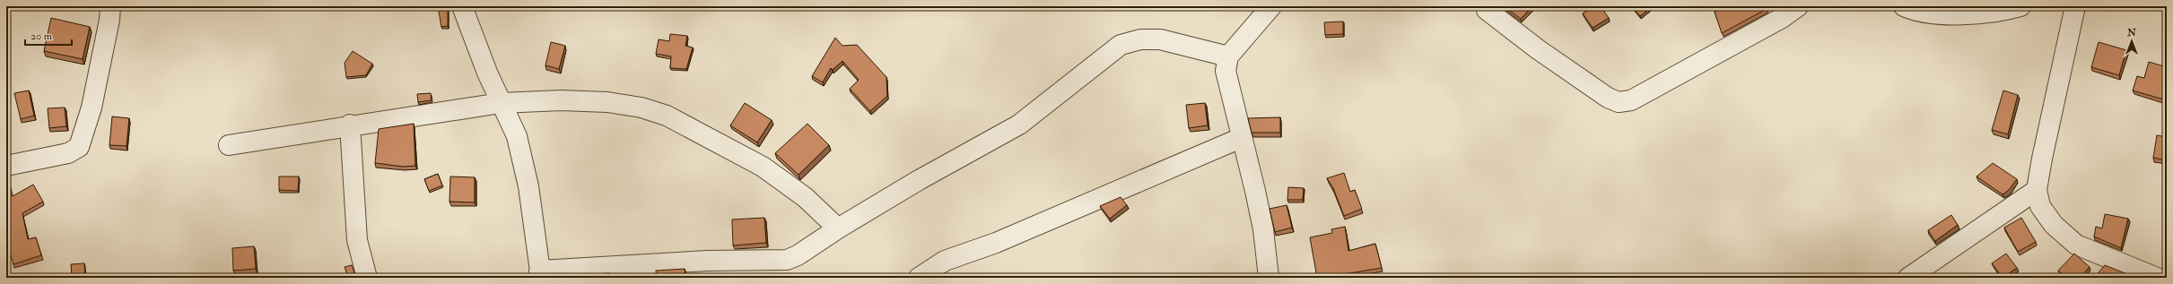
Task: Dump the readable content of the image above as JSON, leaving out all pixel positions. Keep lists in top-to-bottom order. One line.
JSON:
{"scale_bar":"20 m","north":"top"}
